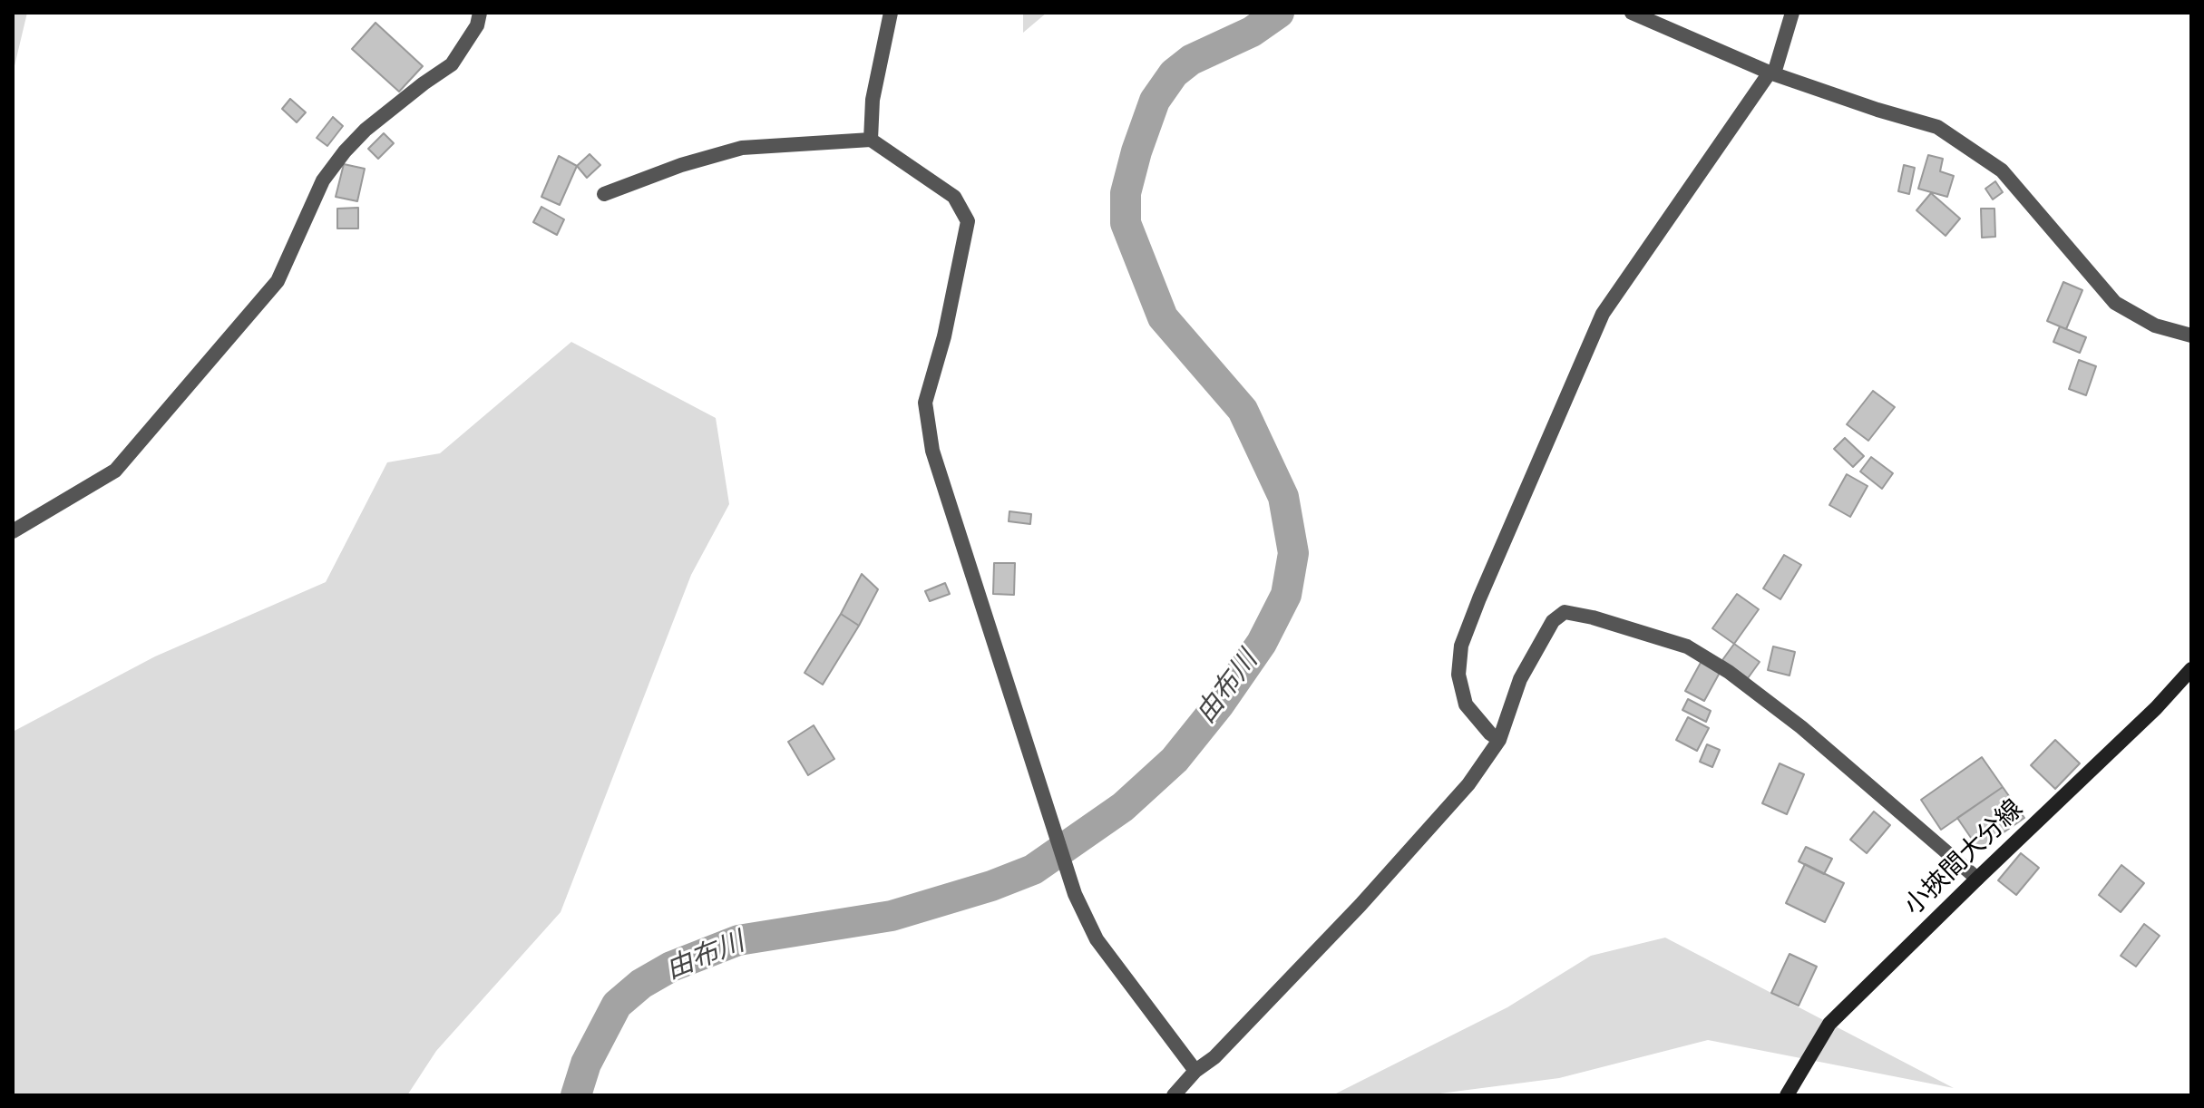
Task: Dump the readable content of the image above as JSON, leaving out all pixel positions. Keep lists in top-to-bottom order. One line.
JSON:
{"streets":{"main road":["小挾間大分線"]},"water":["由布川"]}
